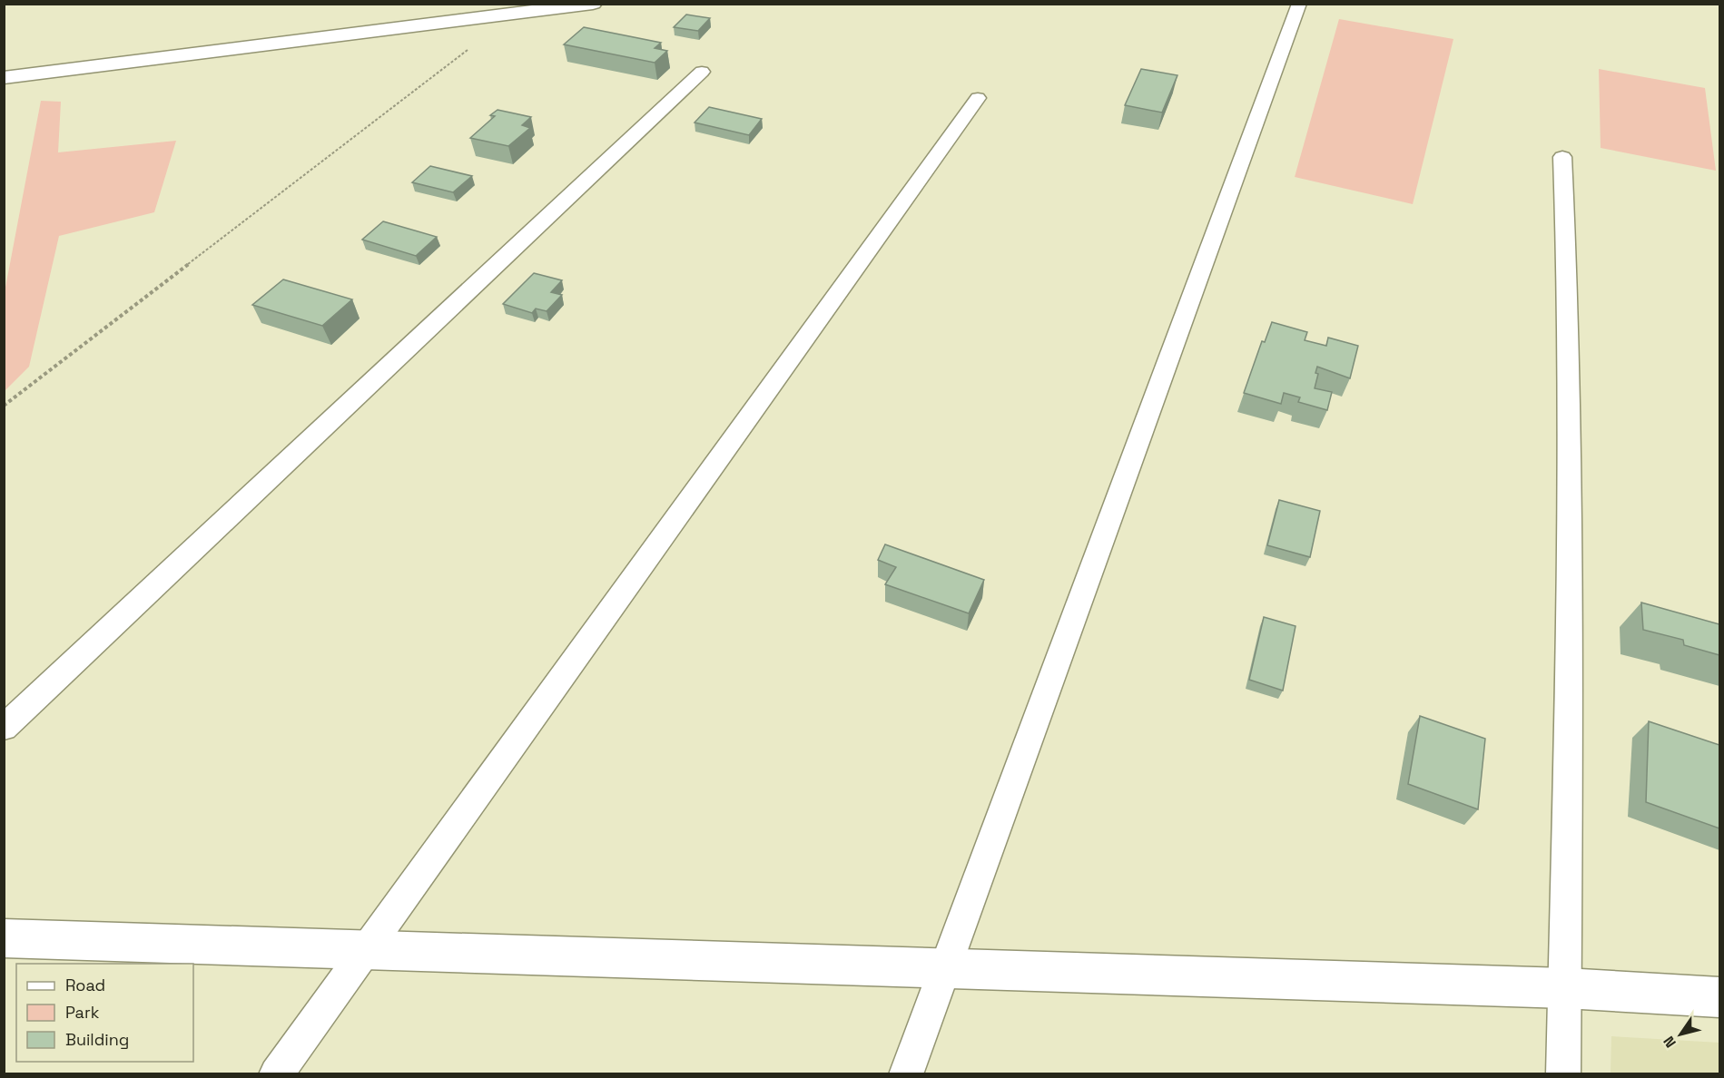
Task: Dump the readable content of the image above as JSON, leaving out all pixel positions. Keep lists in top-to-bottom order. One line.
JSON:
{"legend":["Road","Park","Building"],"north":"bottom left"}
